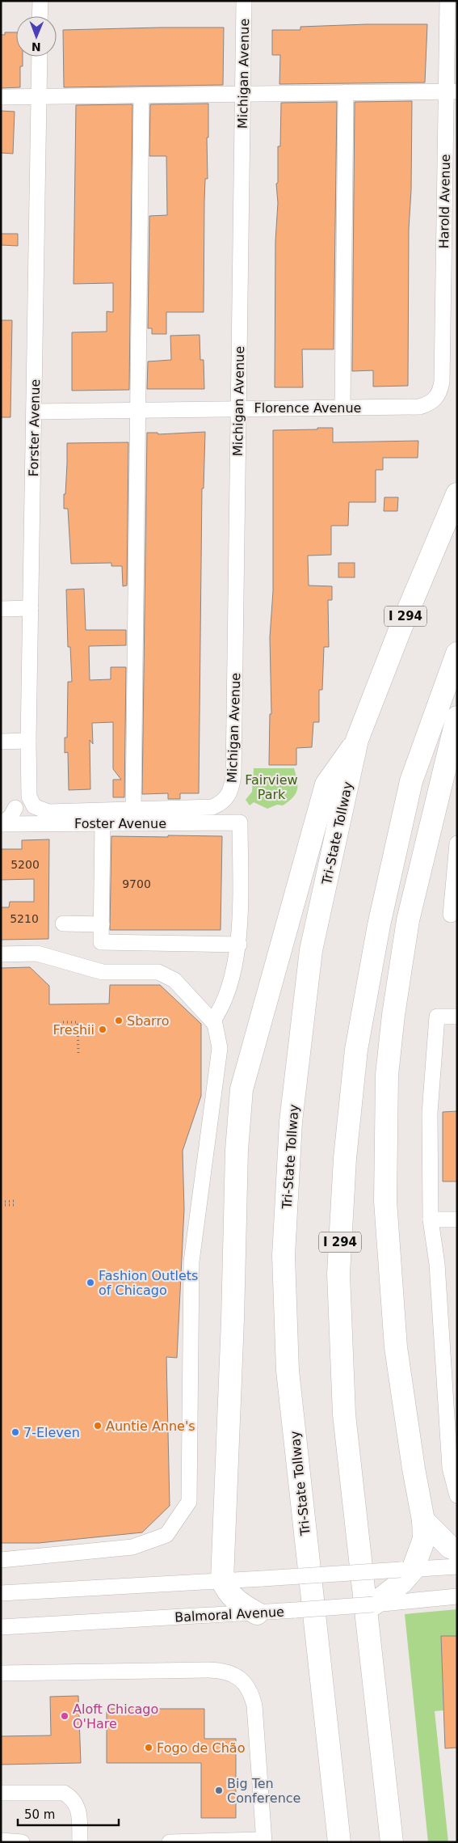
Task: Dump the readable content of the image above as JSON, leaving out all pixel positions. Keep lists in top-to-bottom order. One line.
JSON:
{"streets":{"highway":["I 294","Tri-State Tollway"],"street":["Michigan Avenue","Harold Avenue","Florence Avenue","Forster Avenue","Foster Avenue","Balmoral Avenue"]},"crossings":[["Michigan Avenue","Florence Avenue"],["Michigan Avenue","Foster Avenue"],["Harold Avenue","Florence Avenue"],["Florence Avenue","Forster Avenue"],["Forster Avenue","Foster Avenue"]],"parks":["Fairview Park"],"places":["Sbarro","Freshii","Fashion Outlets of Chicago","Auntie Anne's","7-Eleven","Aloft Chicago O'Hare","Fogo de Chão","Big Ten Conference"],"house_numbers":["5200","9700","5210"],"scale_bar":"50 m","north":"bottom"}
